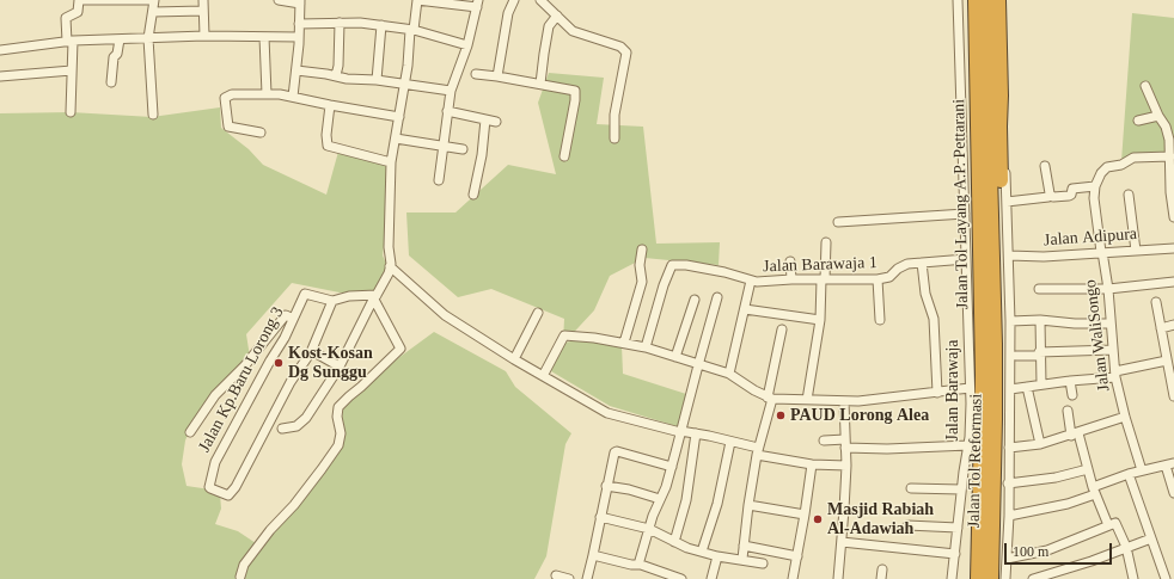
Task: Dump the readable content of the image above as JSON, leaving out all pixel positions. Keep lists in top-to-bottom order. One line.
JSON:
{"streets":{"highway":["Jalan Tol Layang A.P. Pettarani","Jalan Tol Reformasi"],"street":["Jalan Adipura","Jalan Barawaja 1","Jalan WaliSongo","Jalan Kp.Baru Lorong 3","Jalan Barawaja"]},"crossings":[["Jalan Tol Layang A.P. Pettarani","Jalan Tol Reformasi"],["Jalan Adipura","Jalan WaliSongo"],["Jalan Barawaja 1","Jalan Barawaja"]],"places":["Kost-Kosan Dg Sunggu","PAUD Lorong Alea","Masjid Rabiah Al-Adawiah"],"scale_bar":"100 m"}
